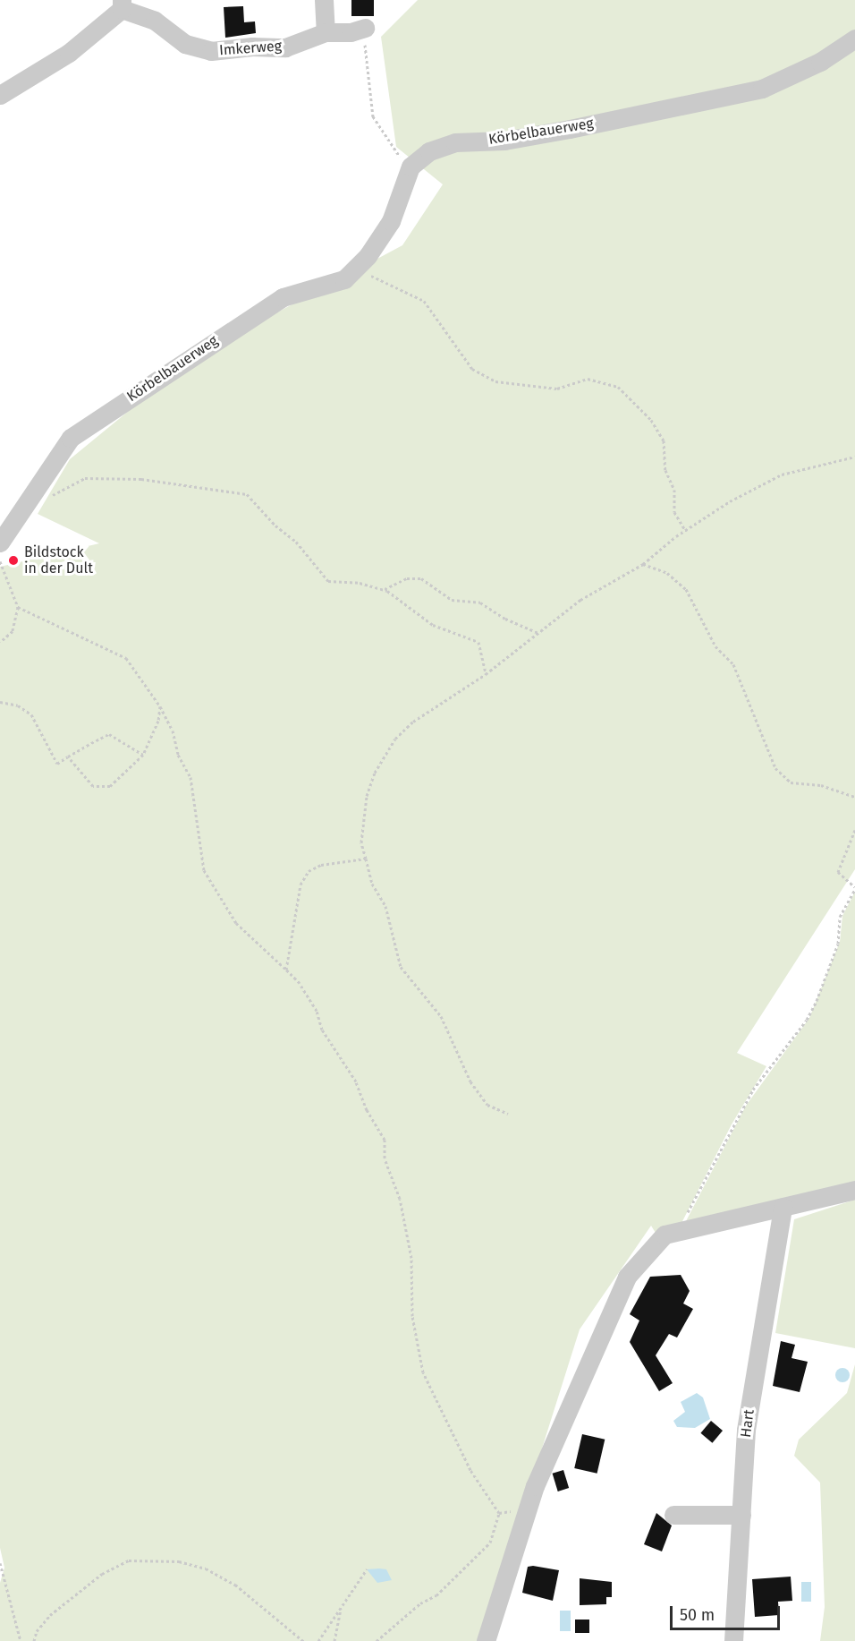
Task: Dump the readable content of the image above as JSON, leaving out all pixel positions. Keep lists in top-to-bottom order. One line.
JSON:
{"streets":{"street":["Imkerweg","Körbelbauerweg","Hart"]},"places":["Bildstock in der Dult"],"scale_bar":"50 m"}
